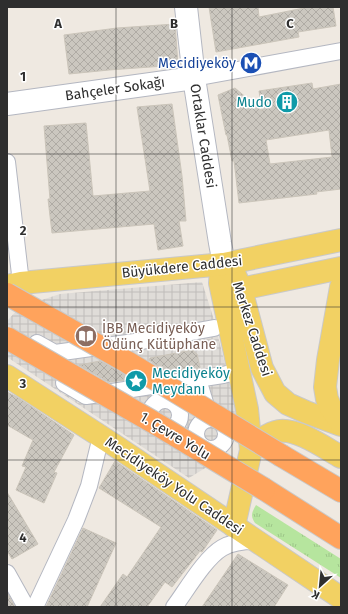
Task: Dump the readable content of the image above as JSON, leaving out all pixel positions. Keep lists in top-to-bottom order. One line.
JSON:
{"streets":{"highway":["1. Çevre Yolu"],"main road":["Bahçeler Sokağı","Ortaklar Caddesi","Büyükdere Caddesi","Merkez Caddesi","Mecidiyeköy Yolu Caddesi"]},"crossings":[["Bahçeler Sokağı","Ortaklar Caddesi"],["Ortaklar Caddesi","Büyükdere Caddesi"],["Ortaklar Caddesi","Merkez Caddesi"],["Büyükdere Caddesi","Merkez Caddesi"]],"places":{"metro station":["Mecidiyeköy"],"building":["Mudo"],"library":["İBB Mecidiyeköy Ödünç Kütüphane"],"place":["Mecidiyeköy Meydanı"]},"north":"bottom left","grid":{"columns":["A","B","C"],"rows":["1","2","3","4"]}}
